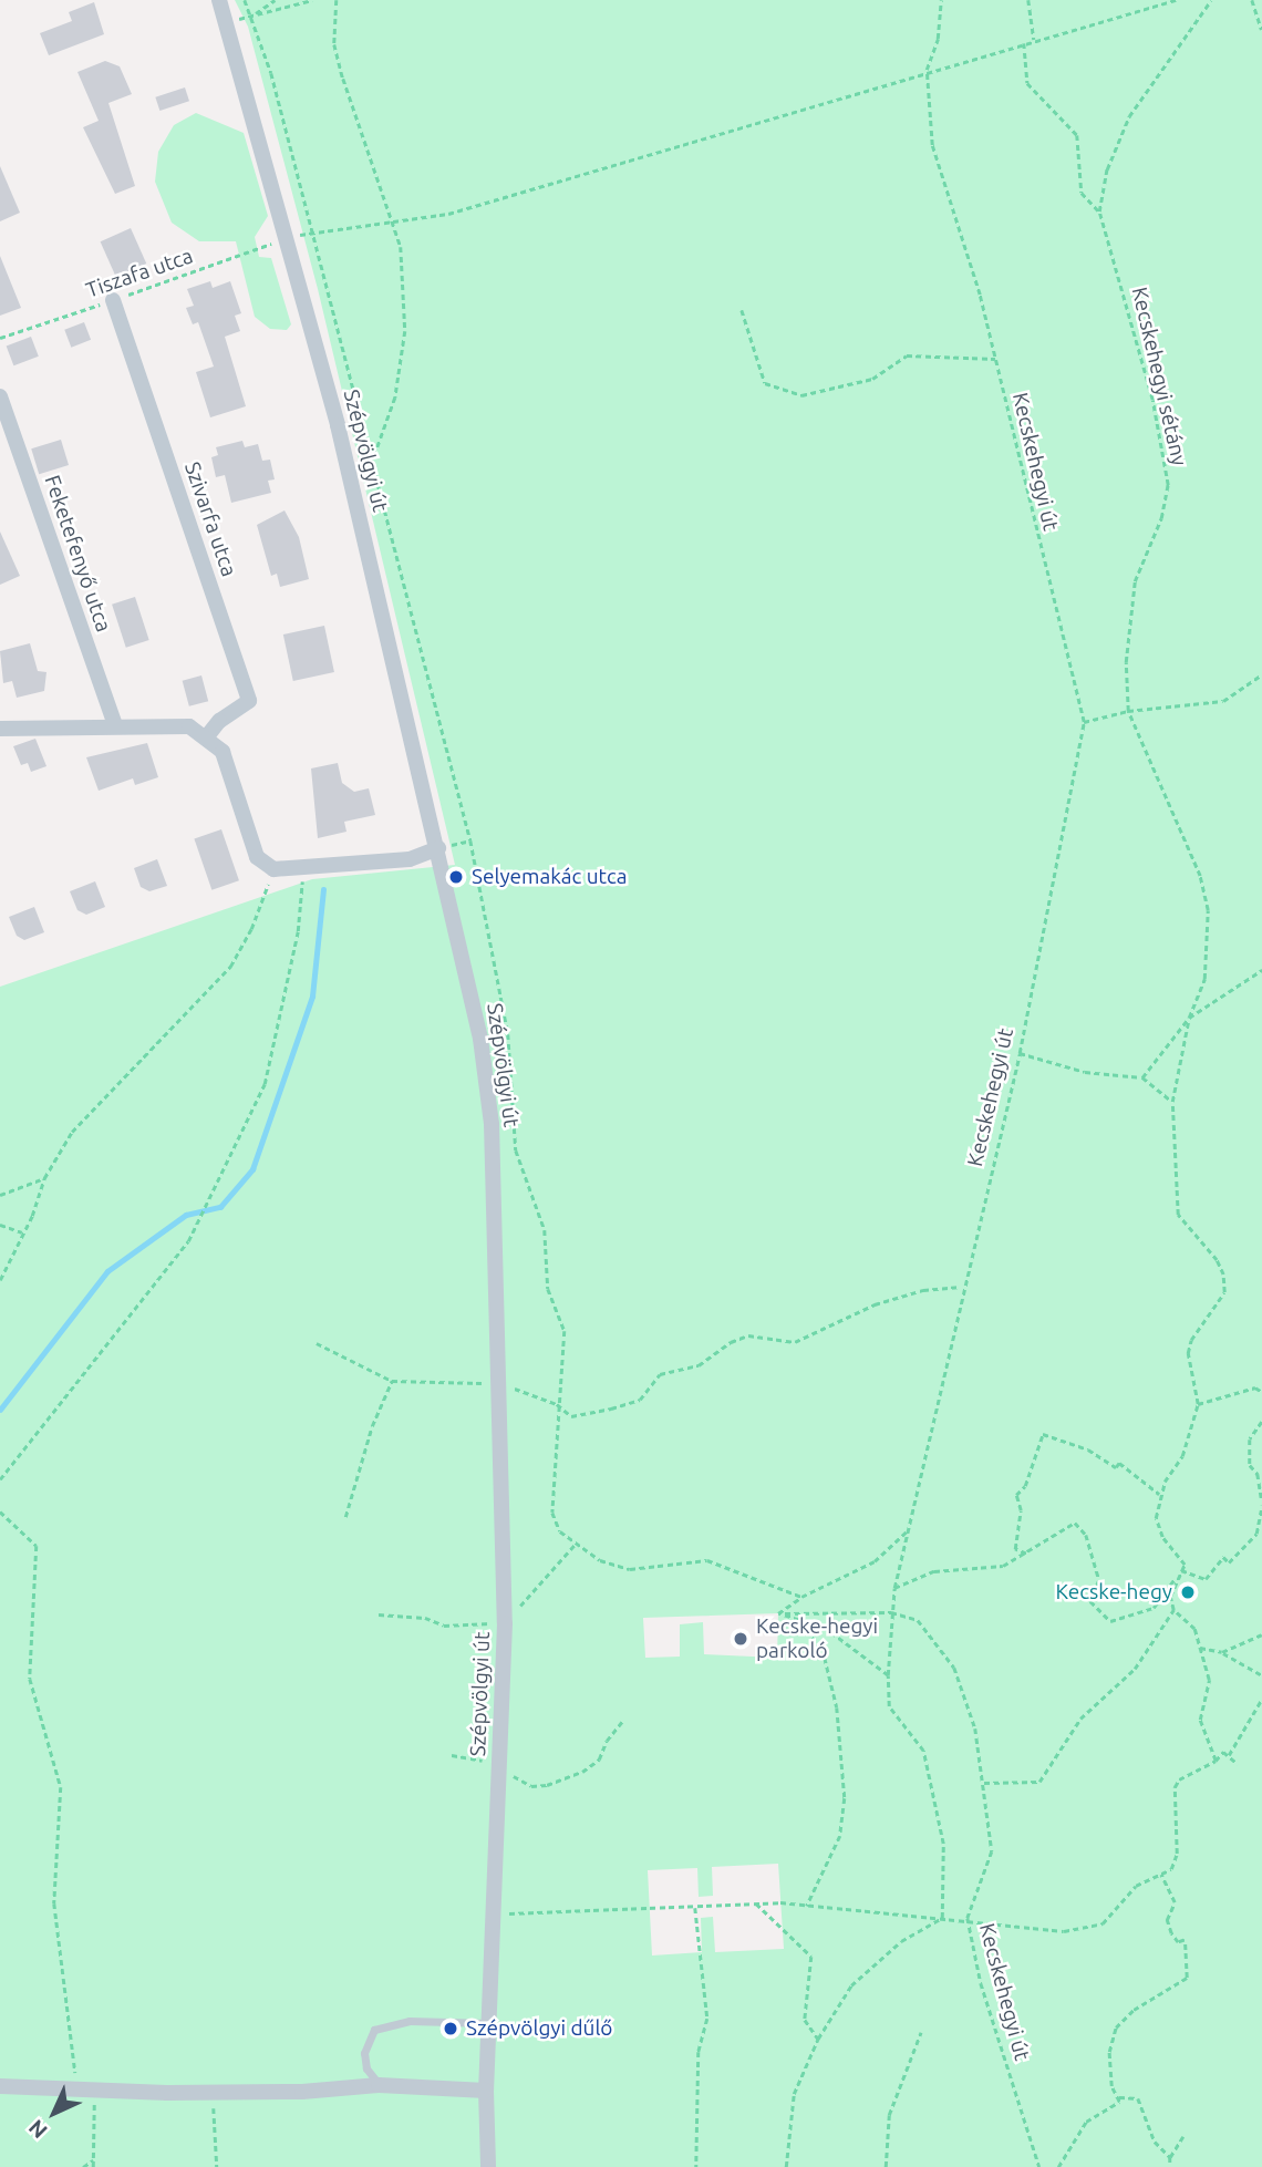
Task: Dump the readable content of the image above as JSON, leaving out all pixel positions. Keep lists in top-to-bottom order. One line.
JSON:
{"streets":{"street":["Szépvölgyi út","Szivarfa utca","Feketefenyő utca"],"path":["Tiszafa utca","Kecskehegyi sétány","Kecskehegyi út"]},"crossings":[["Tiszafa utca","Szépvölgyi út"],["Tiszafa utca","Kecskehegyi út"],["Tiszafa utca","Szivarfa utca"]],"places":["Selyemakác utca","Kecske-hegy","Kecske-hegyi parkoló","Szépvölgyi dűlő"],"north":"bottom left"}
